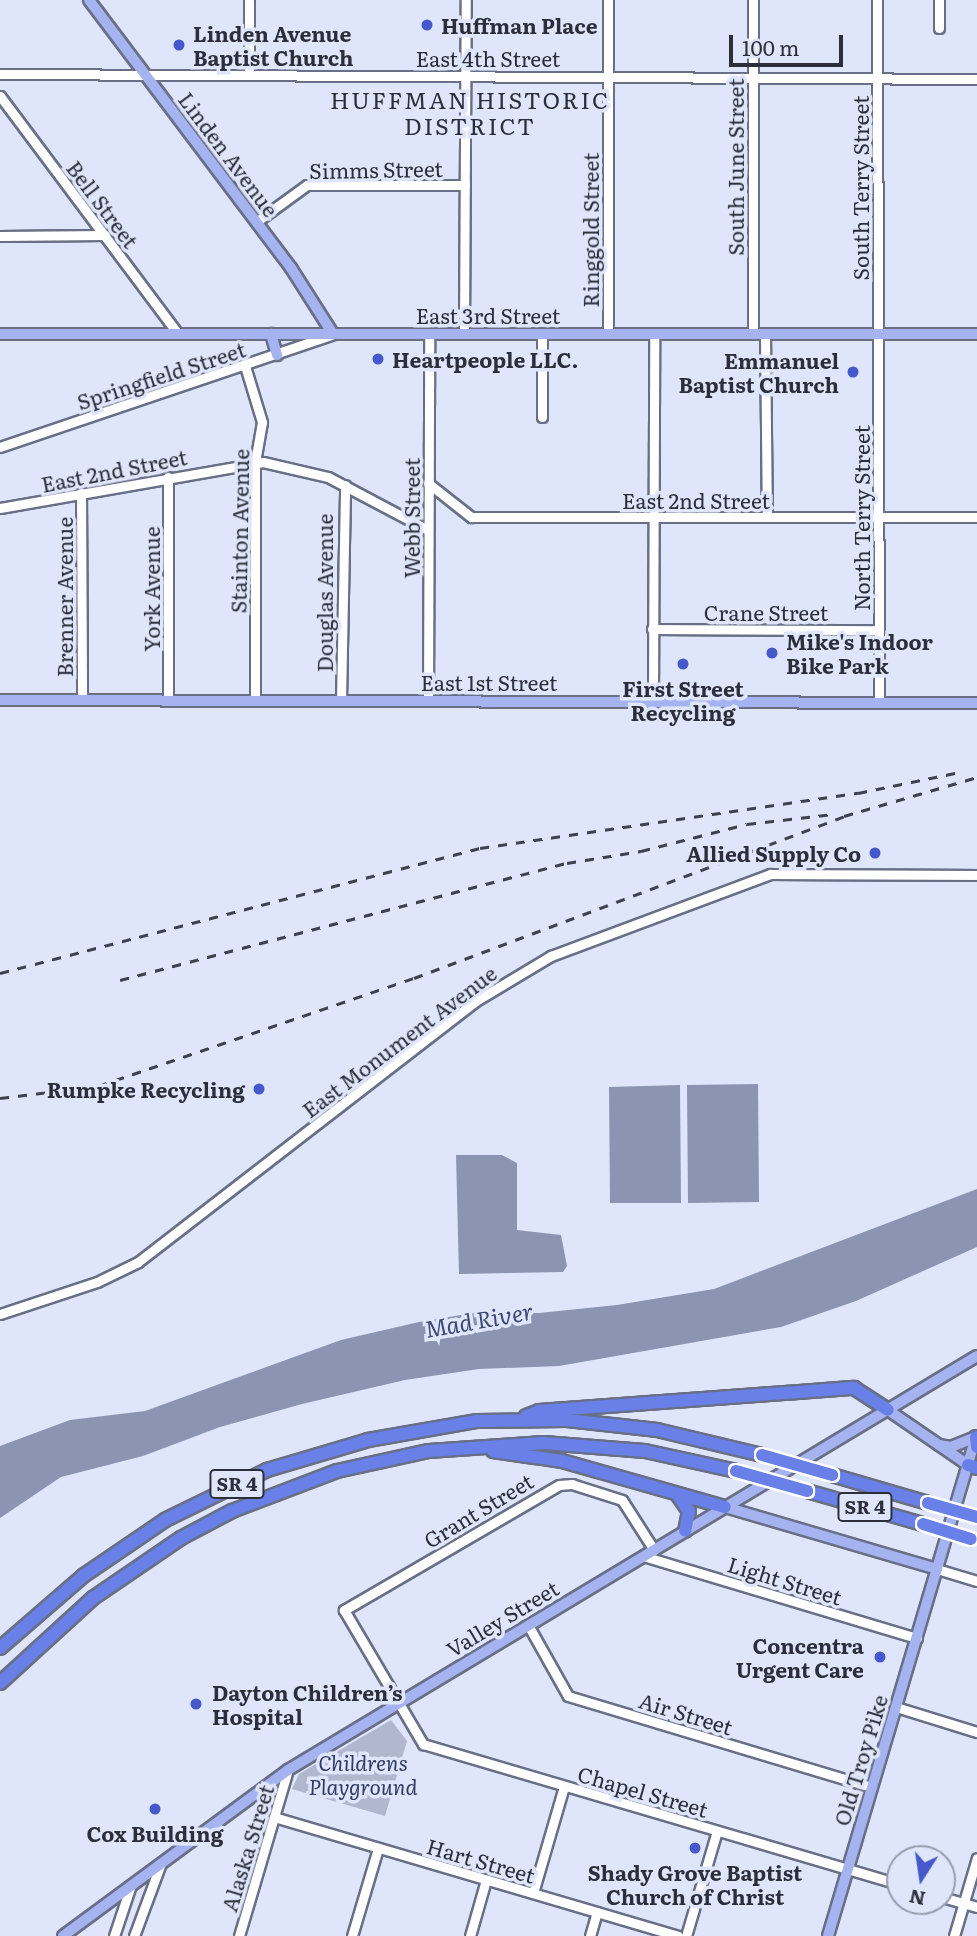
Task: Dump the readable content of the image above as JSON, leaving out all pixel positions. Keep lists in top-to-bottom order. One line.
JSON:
{"streets":{"highway":["SR 4"],"main road":["Linden Avenue","East 3rd Street","East 1st Street","Valley Street","Old Troy Pike"],"street":["East 4th Street","South June Street","Simms Street","South Terry Street","Bell Street","Ringgold Street","Springfield Street","East 2nd Street","Webb Street","North Terry Street","Stainton Avenue","York Avenue","Douglas Avenue","Brenner Avenue","Crane Street","East Monument Avenue","Grant Street","Light Street","Air Street","Chapel Street","Alaska Street","Hart Street"]},"crossings":[["East 4th Street","Linden Avenue"],["East 4th Street","South June Street"],["East 4th Street","South Terry Street"],["East 4th Street","Ringgold Street"],["Linden Avenue","Simms Street"],["Linden Avenue","East 3rd Street"],["Linden Avenue","Springfield Street"],["South June Street","East 3rd Street"],["South Terry Street","East 3rd Street"],["South Terry Street","North Terry Street"],["Bell Street","East 3rd Street"],["Ringgold Street","East 3rd Street"],["East 3rd Street","Springfield Street"],["East 3rd Street","Webb Street"],["East 3rd Street","North Terry Street"],["Springfield Street","Stainton Avenue"],["East 2nd Street","Webb Street"],["East 2nd Street","North Terry Street"],["East 2nd Street","Stainton Avenue"],["East 2nd Street","York Avenue"],["East 2nd Street","Douglas Avenue"],["East 2nd Street","Brenner Avenue"],["Webb Street","East 1st Street"],["North Terry Street","Crane Street"],["North Terry Street","East 1st Street"],["Stainton Avenue","East 1st Street"],["York Avenue","East 1st Street"],["Douglas Avenue","East 1st Street"],["Brenner Avenue","East 1st Street"],["Grant Street","Valley Street"],["Grant Street","Chapel Street"],["Light Street","Valley Street"],["Light Street","Old Troy Pike"],["Valley Street","Air Street"],["Valley Street","Chapel Street"],["Valley Street","Alaska Street"],["Air Street","Old Troy Pike"],["Old Troy Pike","Chapel Street"],["Alaska Street","Hart Street"]],"districts":["HUFFMAN HISTORIC DISTRICT"],"water":["Mad River"],"parks":["Childrens Playground"],"places":["Huffman Place","Linden Avenue Baptist Church","Heartpeople LLC.","Emmanuel Baptist Church","Mike's Indoor Bike Park","First Street Recycling","Allied Supply Co","Rumpke Recycling","Concentra Urgent Care","Dayton Children’s Hospital","Cox Building","Shady Grove Baptist Church of Christ"],"scale_bar":"100 m","north":"bottom"}
